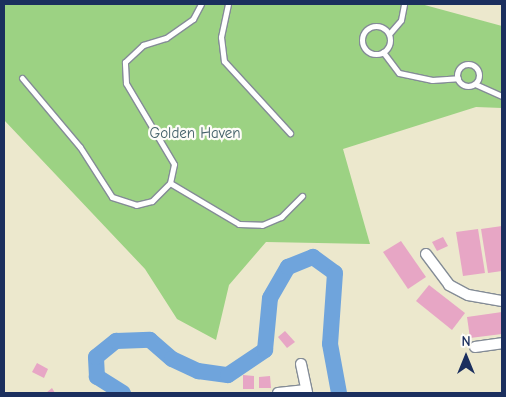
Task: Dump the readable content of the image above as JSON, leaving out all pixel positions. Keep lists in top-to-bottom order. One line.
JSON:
{"parks":["Golden Haven"],"north":"top"}
